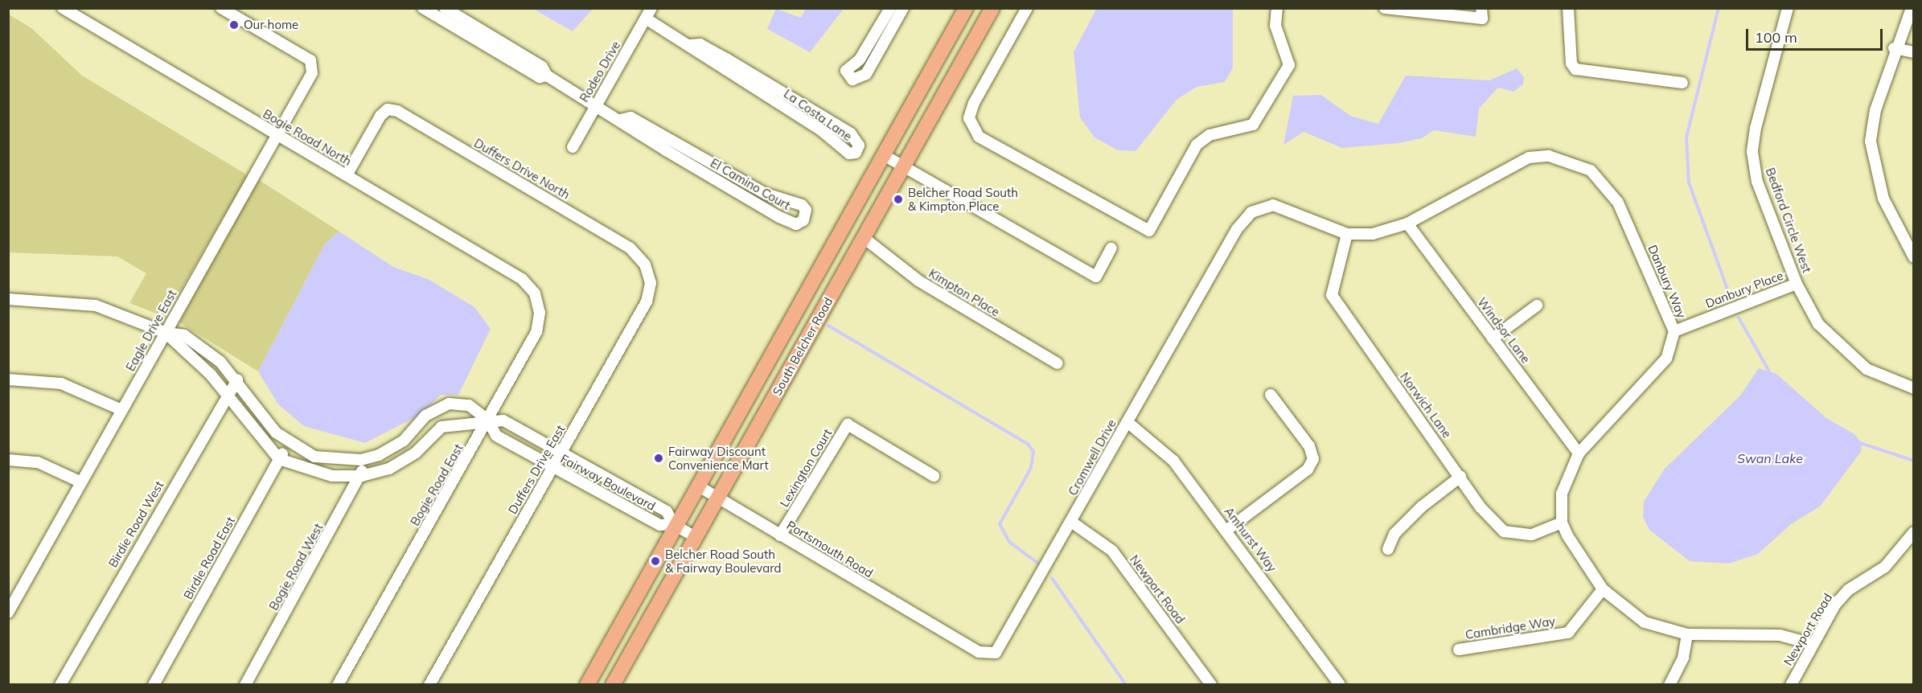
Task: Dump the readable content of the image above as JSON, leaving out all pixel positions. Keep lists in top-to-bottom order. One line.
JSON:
{"streets":{"main road":["South Belcher Road"],"street":["Rodeo Drive","La Costa Lane","Bogie Road North","Duffers Drive North","El Camino Court","Bedford Circle West","Danbury Way","Danbury Place","Kimpton Place","Eagle Drive East","Windsor Lane","Norwich Lane","Cromwell Drive","Lexington Court","Duffers Drive East","Fairway Boulevard","Bogie Road East","Birdie Road West","Amhurst Way","Portsmouth Road","Birdie Road East","Bogie Road West","Newport Road","Cambridge Way"]},"crossings":[["Rodeo Drive","La Costa Lane"],["Rodeo Drive","El Camino Court"],["Bogie Road North","Duffers Drive North"],["Bogie Road North","Eagle Drive East"],["Bogie Road North","Bogie Road East"],["Duffers Drive North","Duffers Drive East"],["Bedford Circle West","Danbury Place"],["Danbury Way","Danbury Place"],["Danbury Way","Windsor Lane"],["Danbury Way","Norwich Lane"],["Danbury Way","Cromwell Drive"],["Kimpton Place","South Belcher Road"],["Eagle Drive East","Fairway Boulevard"],["South Belcher Road","Fairway Boulevard"],["South Belcher Road","Portsmouth Road"],["Cromwell Drive","Amhurst Way"],["Cromwell Drive","Portsmouth Road"],["Cromwell Drive","Newport Road"],["Lexington Court","Portsmouth Road"],["Duffers Drive East","Fairway Boulevard"],["Fairway Boulevard","Bogie Road East"],["Fairway Boulevard","Birdie Road West"],["Fairway Boulevard","Birdie Road East"],["Fairway Boulevard","Bogie Road West"]],"water":["Swan Lake"],"places":["Our home","Belcher Road South & Kimpton Place","Fairway Discount Convenience Mart","Belcher Road South & Fairway Boulevard"],"scale_bar":"100 m"}
